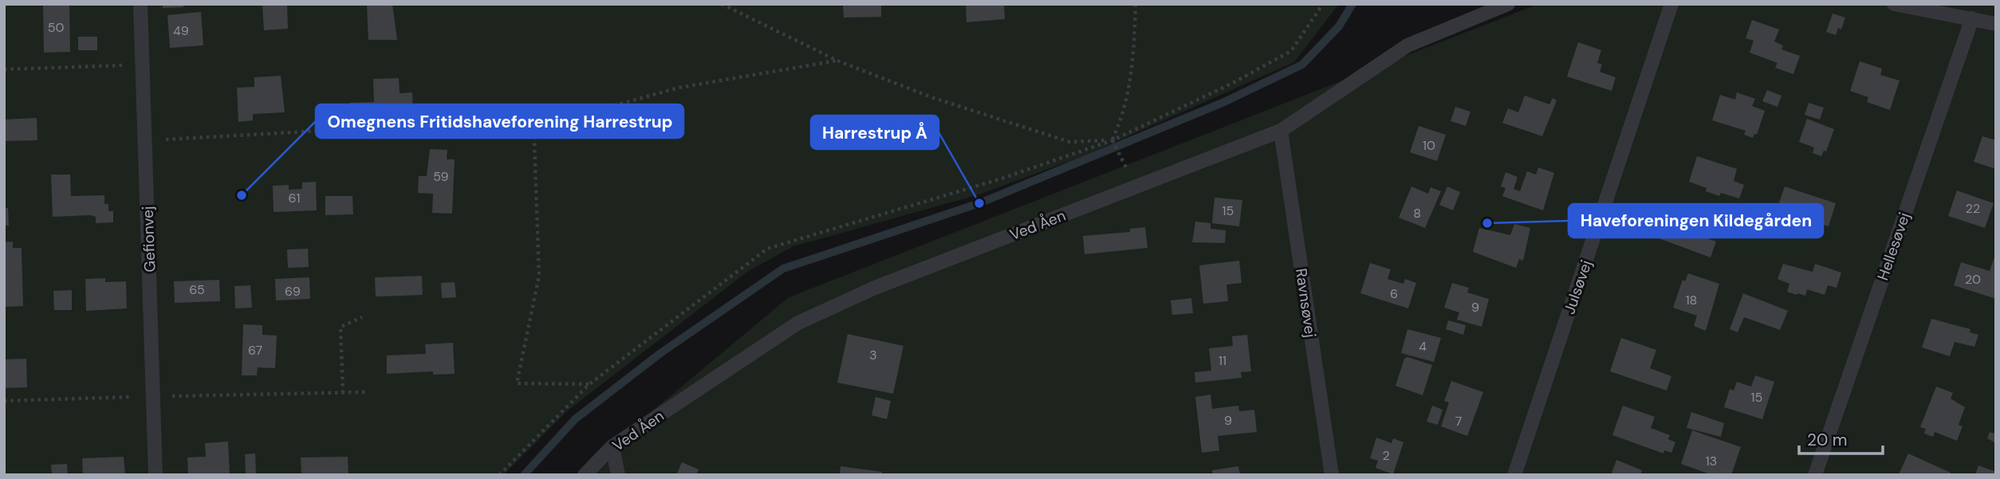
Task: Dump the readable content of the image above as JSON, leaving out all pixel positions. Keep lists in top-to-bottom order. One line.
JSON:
{"streets":{"lane":["Ved Åen","Gefionvej","Hellesøvej","Julsøvej","Ravnsøvej"]},"crossings":[["Ved Åen","Ravnsøvej"]],"places":["Omegnens Fritidshaveforening Harrestrup","Harrestrup Å","Haveforeningen Kildegården"],"house_numbers":["50","49","10","59","61","22","15","8","20","65","69","6","18","9","4","67","3","11","15","9","7","2","13"],"scale_bar":"20 m"}
